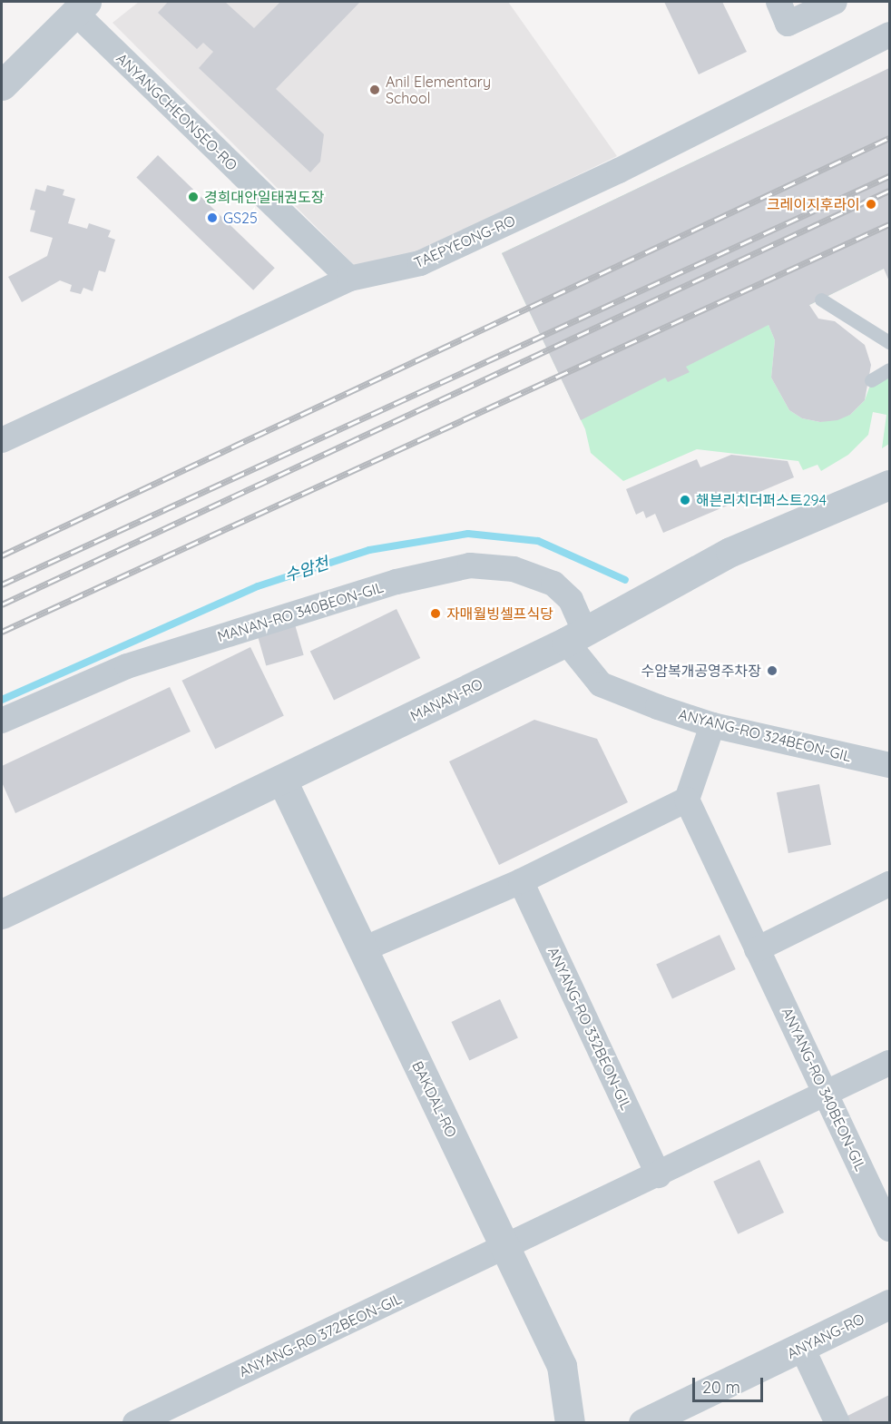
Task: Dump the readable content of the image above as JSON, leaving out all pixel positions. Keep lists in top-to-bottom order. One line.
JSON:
{"streets":{"street":["ANYANGCHEONSEO-RO","TAEPYEONG-RO","MANAN-RO 340BEON-GIL","MANAN-RO","ANYANG-RO 324BEON-GIL","ANYANG-RO 332BEON-GIL","ANYANG-RO 340BEON-GIL","BAKDAL-RO","ANYANG-RO 372BEON-GIL","ANYANG-RO"]},"crossings":[["ANYANGCHEONSEO-RO","TAEPYEONG-RO"],["MANAN-RO 340BEON-GIL","MANAN-RO"],["MANAN-RO 340BEON-GIL","ANYANG-RO 324BEON-GIL"],["MANAN-RO","ANYANG-RO 324BEON-GIL"],["MANAN-RO","BAKDAL-RO"],["BAKDAL-RO","ANYANG-RO 372BEON-GIL"]],"water":["수암천"],"places":["Anil Elementary School","경희대안일태권도장","크레이지후라이","GS25","해븐리치더퍼스트294","자매월빙셀프식당","수암복개공영주차장"],"scale_bar":"20 m"}
